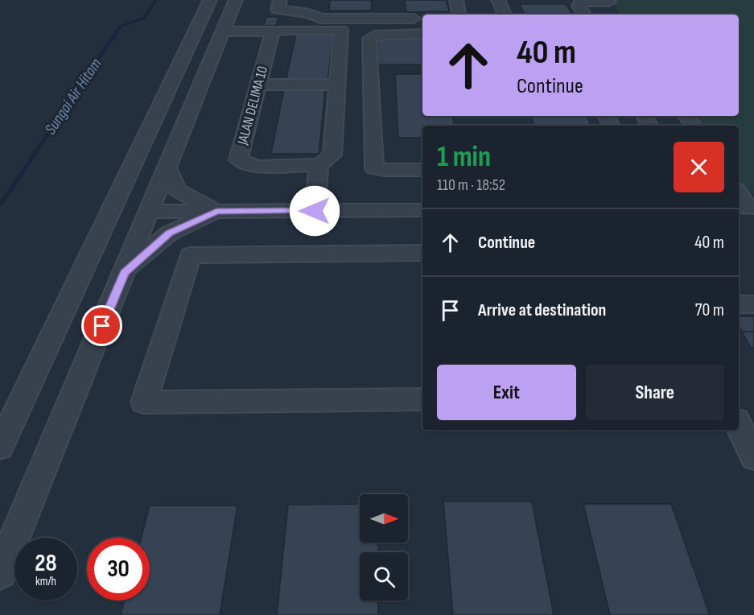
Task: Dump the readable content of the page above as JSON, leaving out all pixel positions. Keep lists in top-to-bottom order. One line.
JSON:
{"streets":{"street":["JALAN DELIMA 10"]},"water":["Sungai Air Hitam"],"north":"right","page":{"turn":["40 m","Continue"],"heading":["1 min","110 m · 18:52"],"list":[{"name":"Continue","value":"40 m"},{"name":"Arrive at destination","value":"70 m"}],"buttons":["Exit","Share"],"speed":"28 km/h","limit":"30"}}
